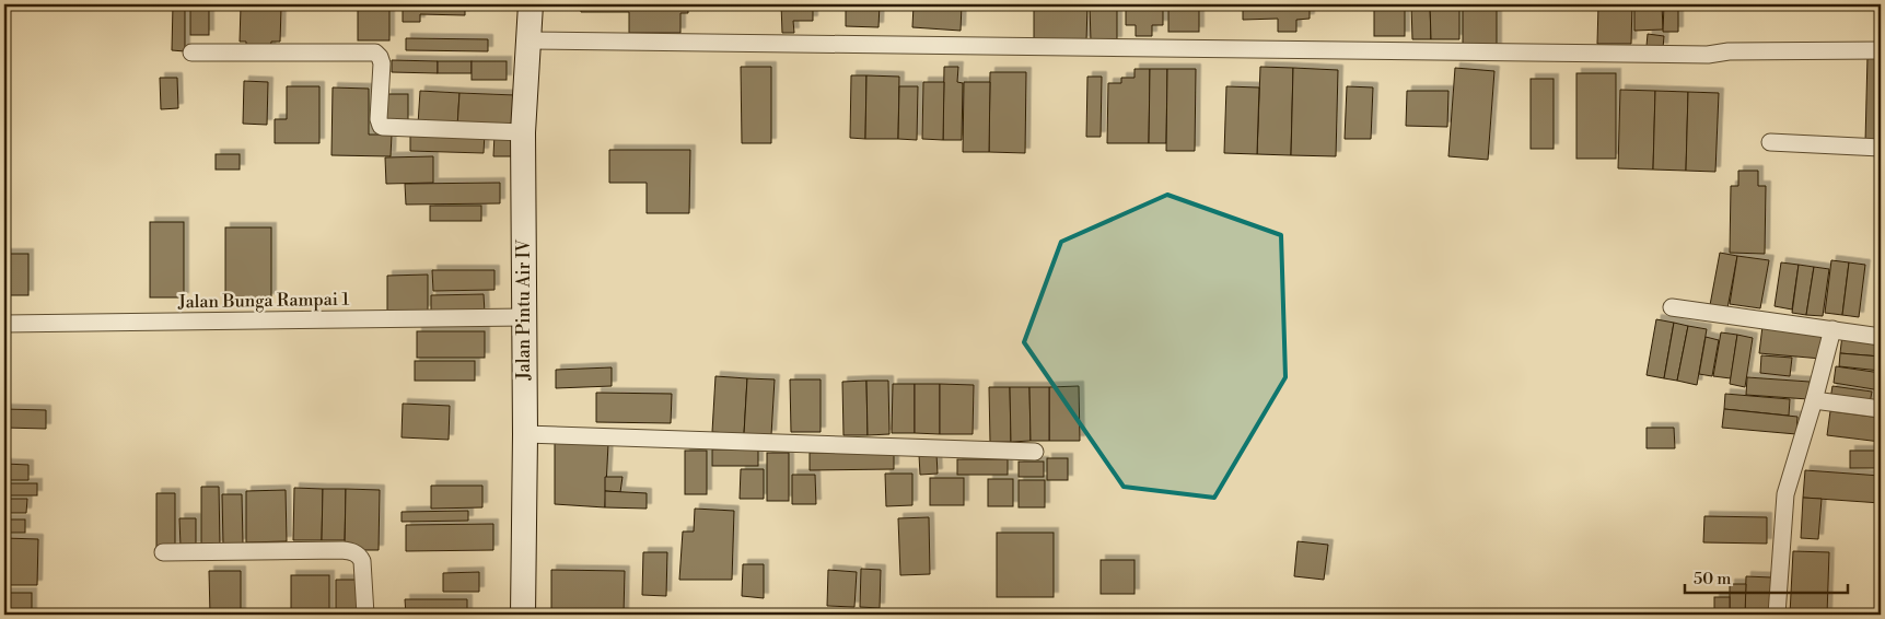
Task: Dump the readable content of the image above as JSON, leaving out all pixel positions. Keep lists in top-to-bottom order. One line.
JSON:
{"streets":{"main road":["Jalan Pintu Air IV"],"street":["Jalan Bunga Rampai 1"]},"crossings":[["Jalan Bunga Rampai 1","Jalan Pintu Air IV"]],"scale_bar":"50 m"}
